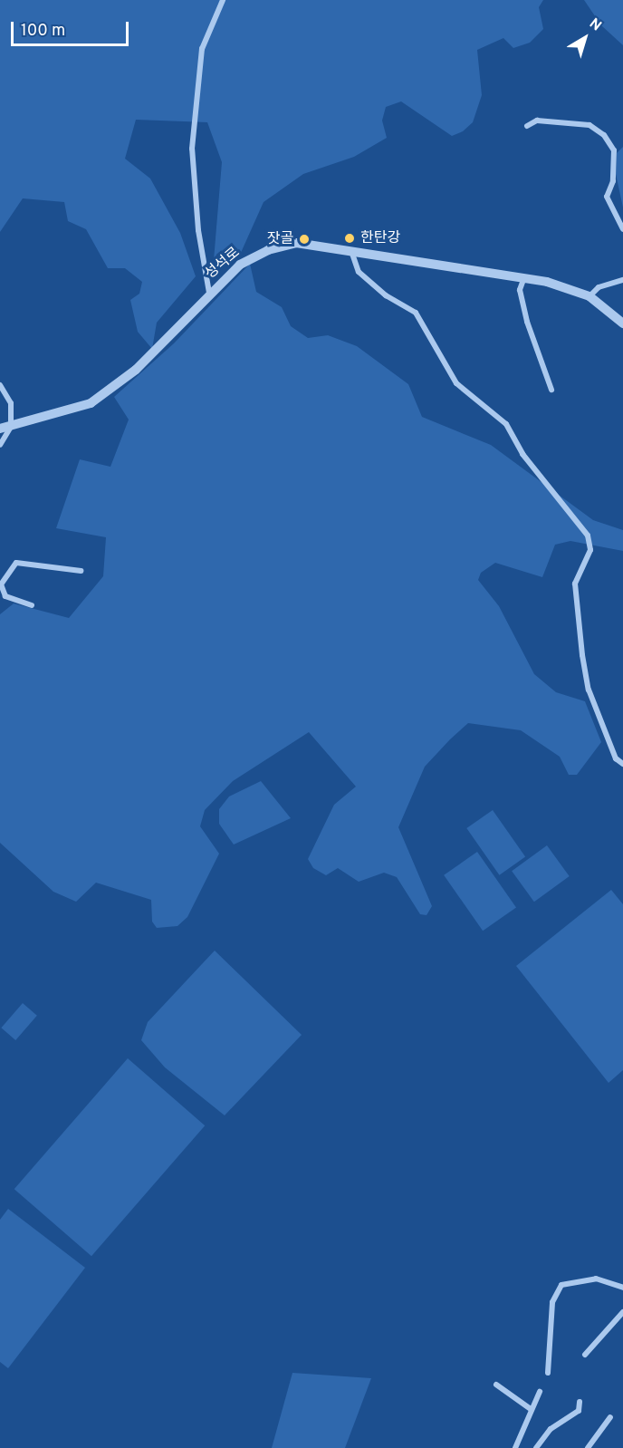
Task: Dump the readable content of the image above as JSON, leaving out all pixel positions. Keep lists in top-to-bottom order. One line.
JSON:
{"streets":{"street":["성석로"]},"places":["한탄강","잣골"],"scale_bar":"100 m","north":"top right"}
